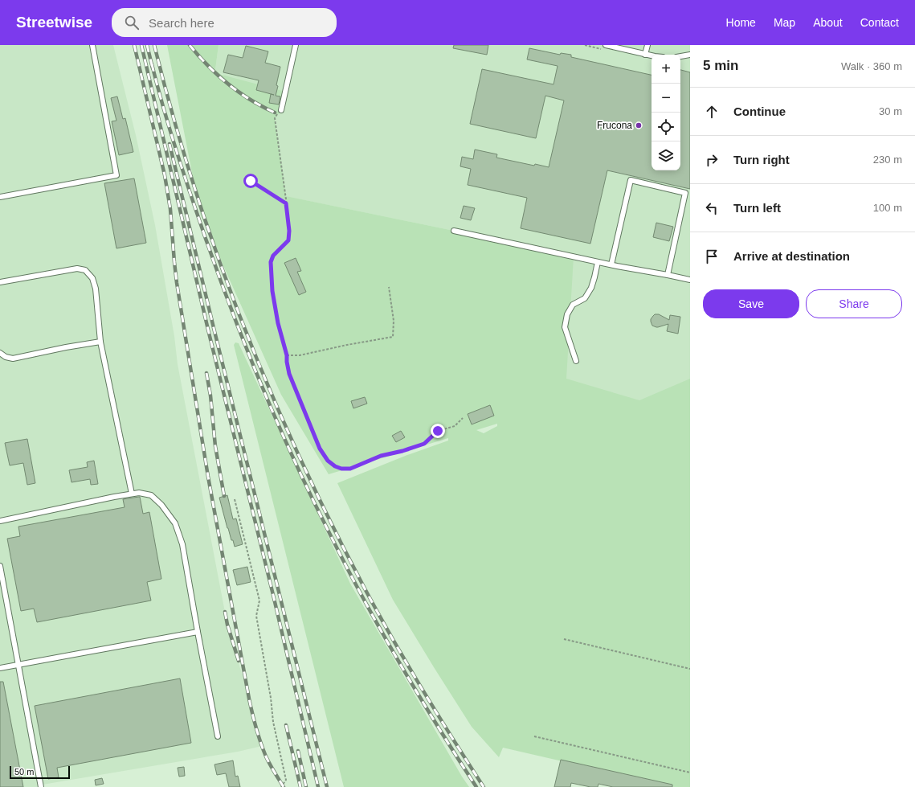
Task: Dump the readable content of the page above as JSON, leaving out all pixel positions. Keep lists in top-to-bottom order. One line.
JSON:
{"places":["Frucona"],"scale_bar":"50 m","page":{"header":"Streetwise","search":"Search here","nav":["Home","Map","About","Contact"],"heading":["5 min","Walk · 360 m"],"map_buttons":["+","−"],"list":[["Continue","30 m"],["Turn right","230 m"],["Turn left","100 m"],"Arrive at destination"],"buttons":["Save","Share"],"scale":"50 m"}}
